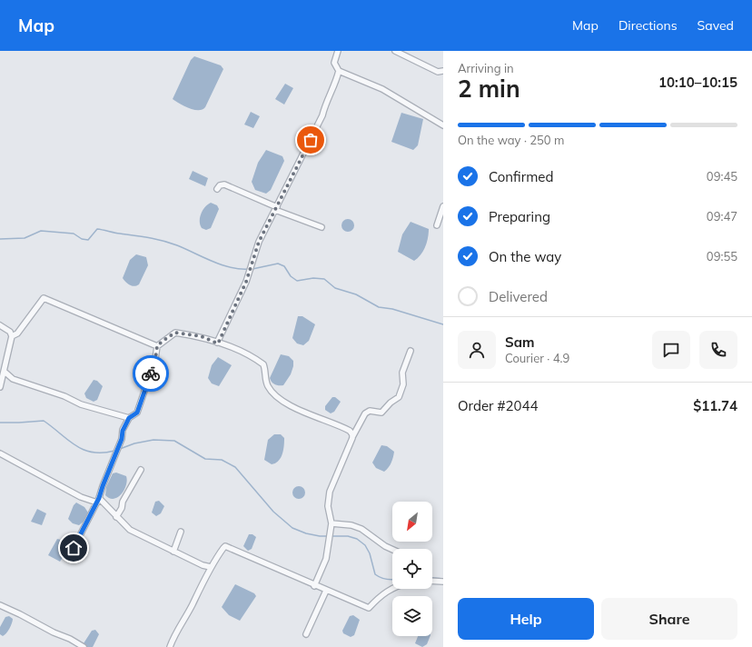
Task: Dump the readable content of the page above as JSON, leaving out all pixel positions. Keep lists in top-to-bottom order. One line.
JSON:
{"north":"bottom left","page":{"header":"Map","nav":["Map","Directions","Saved"],"heading":["2 min","Arriving in","10:10–10:15"],"panel":["Sam","Courier · 4.9","Order #2044","$11.74"],"bar":"On the way · 250 m","list":[["Confirmed","09:45"],["Preparing","09:47"],["On the way","09:55"],"Delivered"],"buttons":["Help","Share"]}}
